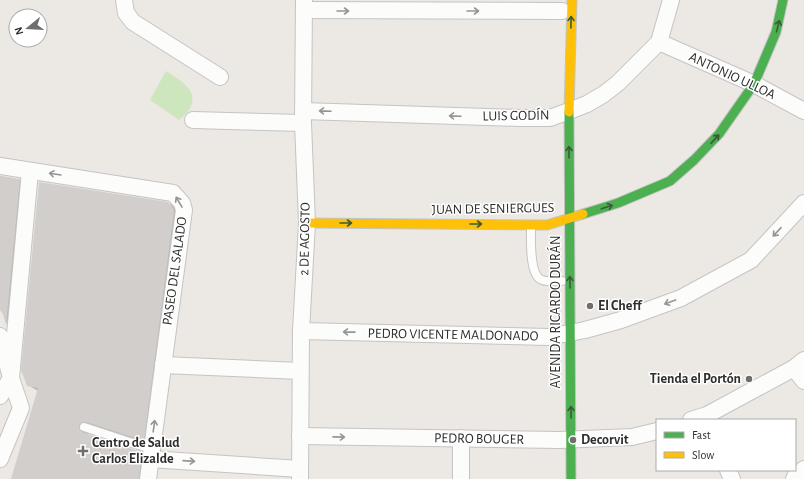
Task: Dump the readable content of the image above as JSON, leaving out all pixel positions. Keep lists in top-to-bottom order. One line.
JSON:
{"streets":{"street":["ANTONIO ULLOA","LUIS GODÍN","JUAN DE SENIERGUES","2 DE AGOSTO","PASEO DEL SALADO","AVENIDA RICARDO DURÁN","PEDRO VICENTE MALDONADO","PEDRO BOUGER"]},"crossings":[["ANTONIO ULLOA","LUIS GODÍN"],["ANTONIO ULLOA","JUAN DE SENIERGUES"],["LUIS GODÍN","2 DE AGOSTO"],["LUIS GODÍN","AVENIDA RICARDO DURÁN"],["JUAN DE SENIERGUES","2 DE AGOSTO"],["JUAN DE SENIERGUES","AVENIDA RICARDO DURÁN"],["2 DE AGOSTO","PEDRO VICENTE MALDONADO"],["2 DE AGOSTO","PEDRO BOUGER"],["AVENIDA RICARDO DURÁN","PEDRO VICENTE MALDONADO"],["AVENIDA RICARDO DURÁN","PEDRO BOUGER"]],"one_way":["JUAN DE SENIERGUES","PEDRO VICENTE MALDONADO","PEDRO BOUGER"],"places":{"other":["El Cheff","Tienda el Portón","Decorvit"],"health":["Centro de Salud Carlos Elizalde"]},"legend":["Fast","Slow"],"north":"left"}
